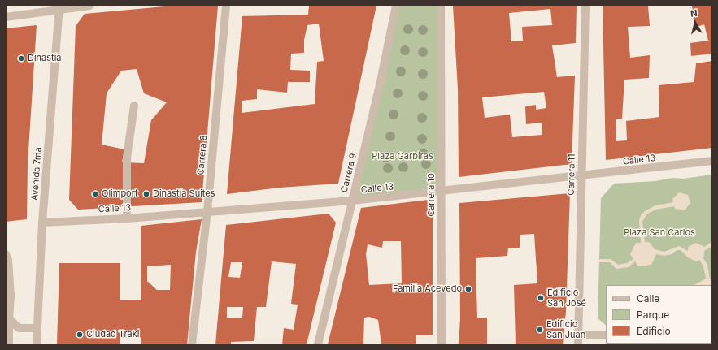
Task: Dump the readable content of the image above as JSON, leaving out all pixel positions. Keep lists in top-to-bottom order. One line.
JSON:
{"streets":{"street":["Carrera 8","Calle 13","Carrera 9","Avenida 7ma","Carrera 11","Carrera 10"]},"crossings":[["Carrera 8","Calle 13"],["Calle 13","Carrera 9"],["Calle 13","Avenida 7ma"],["Calle 13","Carrera 11"],["Calle 13","Carrera 10"]],"parks":["Plaza Garbiras","Plaza San Carlos"],"places":["Dinastía","Olimport","Dinastía Suites","Familia Acevedo","Edificio San José","Edificio San Juan","Ciudad Traki"],"legend":["Calle","Parque","Edificio"],"north":"top"}
